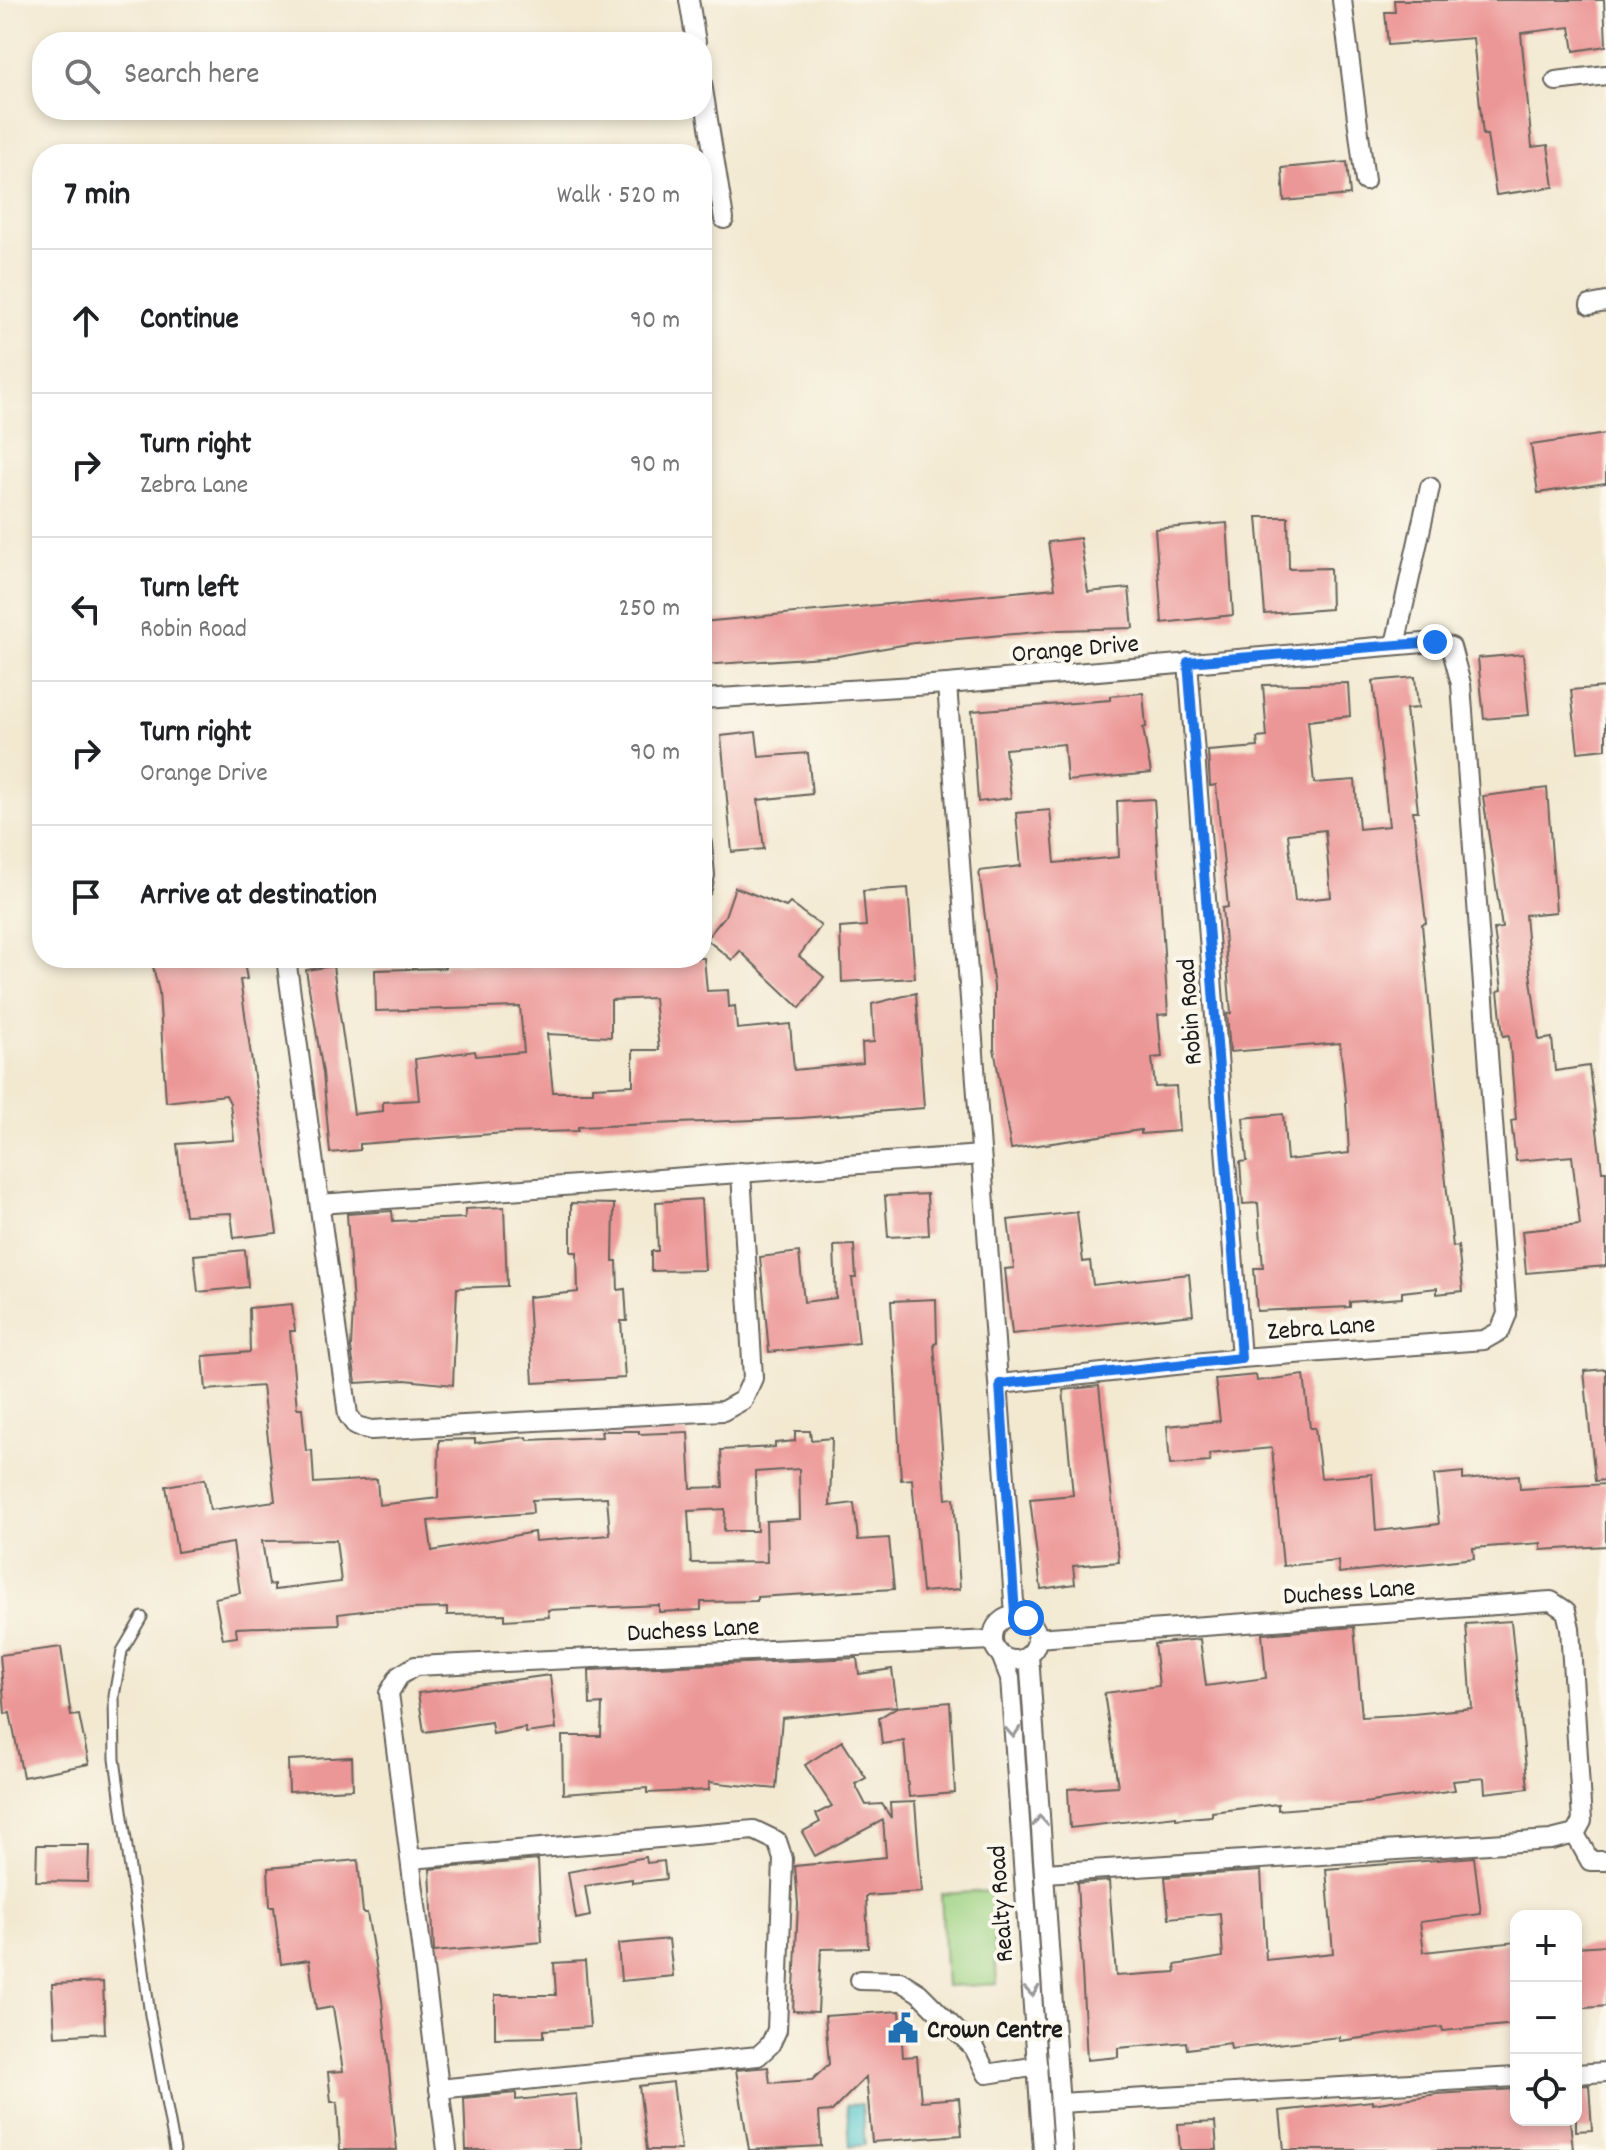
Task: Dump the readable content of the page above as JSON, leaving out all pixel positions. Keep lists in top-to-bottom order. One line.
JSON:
{"streets":{"street":["Orange Drive","Robin Road","Zebra Lane","Duchess Lane","Realty Road"]},"crossings":[["Orange Drive","Robin Road"],["Orange Drive","Zebra Lane"],["Robin Road","Zebra Lane"],["Duchess Lane","Realty Road"]],"places":{"public building":["Crown Centre"]},"page":{"search":"Search here","heading":["7 min","Walk · 520 m"],"list":[["Continue","90 m"],["Turn right","Zebra Lane","90 m"],["Turn left","Robin Road","250 m"],["Turn right","Orange Drive","90 m"],"Arrive at destination"],"map_buttons":["+","−"]}}
